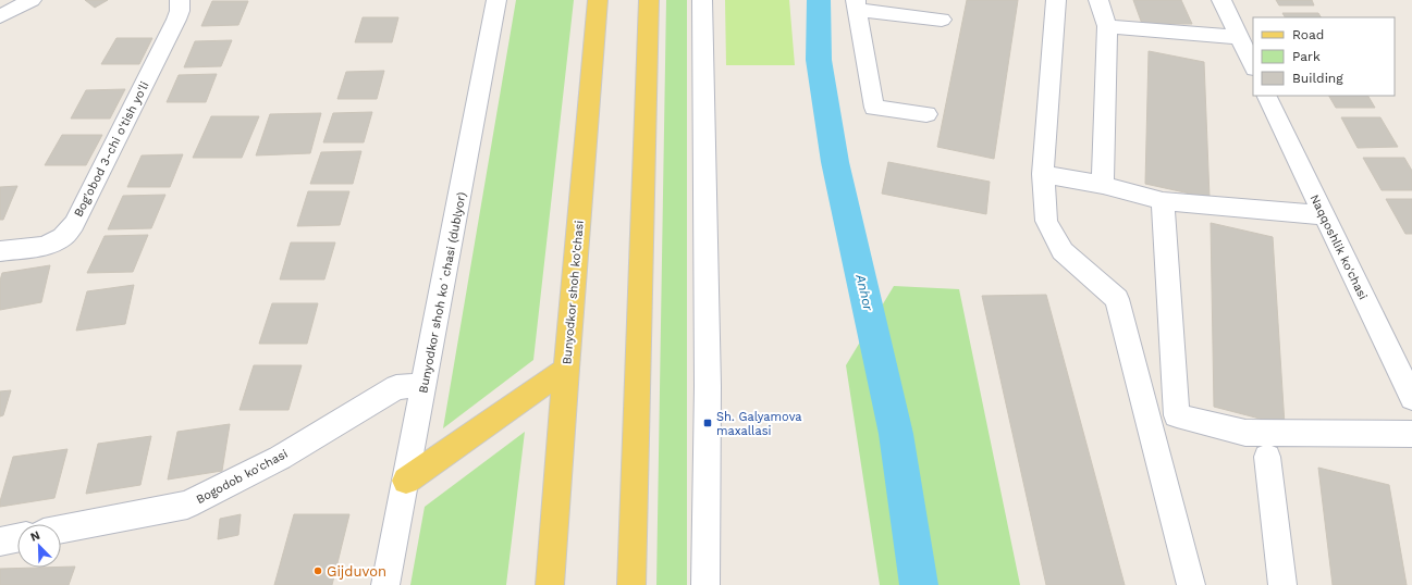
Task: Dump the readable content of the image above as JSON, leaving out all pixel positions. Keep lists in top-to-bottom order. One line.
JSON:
{"streets":{"main road":["Bunyodkor shoh ko'chasi"],"street":["Bog'obod 3-chi o'tish yo'li","Naqqoshlik ko'chasi","Bunyodkor shoh koʻchasi (dublyor)","Bogodob ko'chasi"]},"crossings":[["Bunyodkor shoh koʻchasi (dublyor)","Bogodob ko'chasi"]],"water":["Anhor"],"places":{"transit":["Sh. Galyamova maxallasi"],"other":["Gijduvon"]},"legend":["Road","Park","Building"],"north":"top left"}
